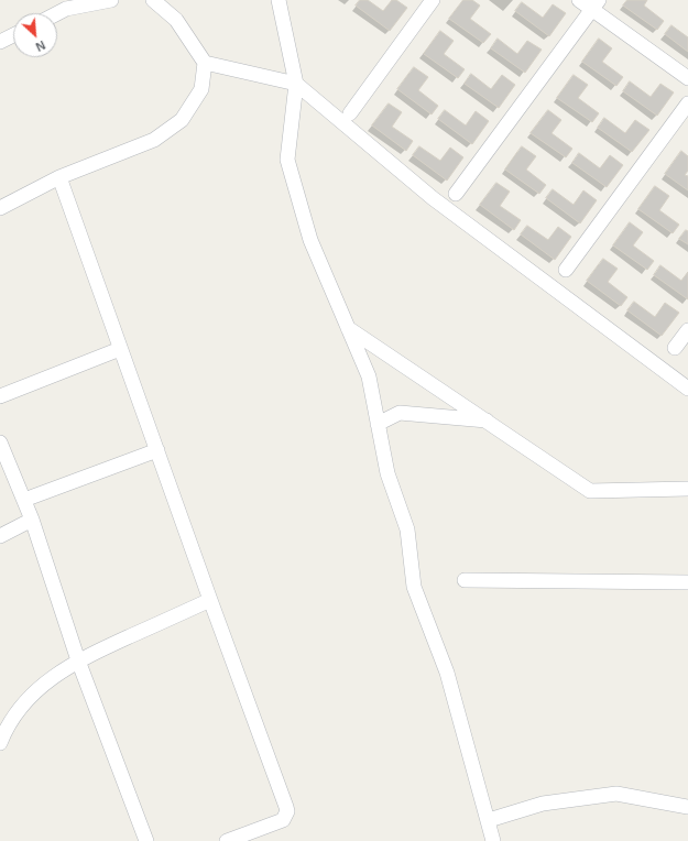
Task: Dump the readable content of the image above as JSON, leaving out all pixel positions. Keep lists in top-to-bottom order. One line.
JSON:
{"north":"bottom right"}
